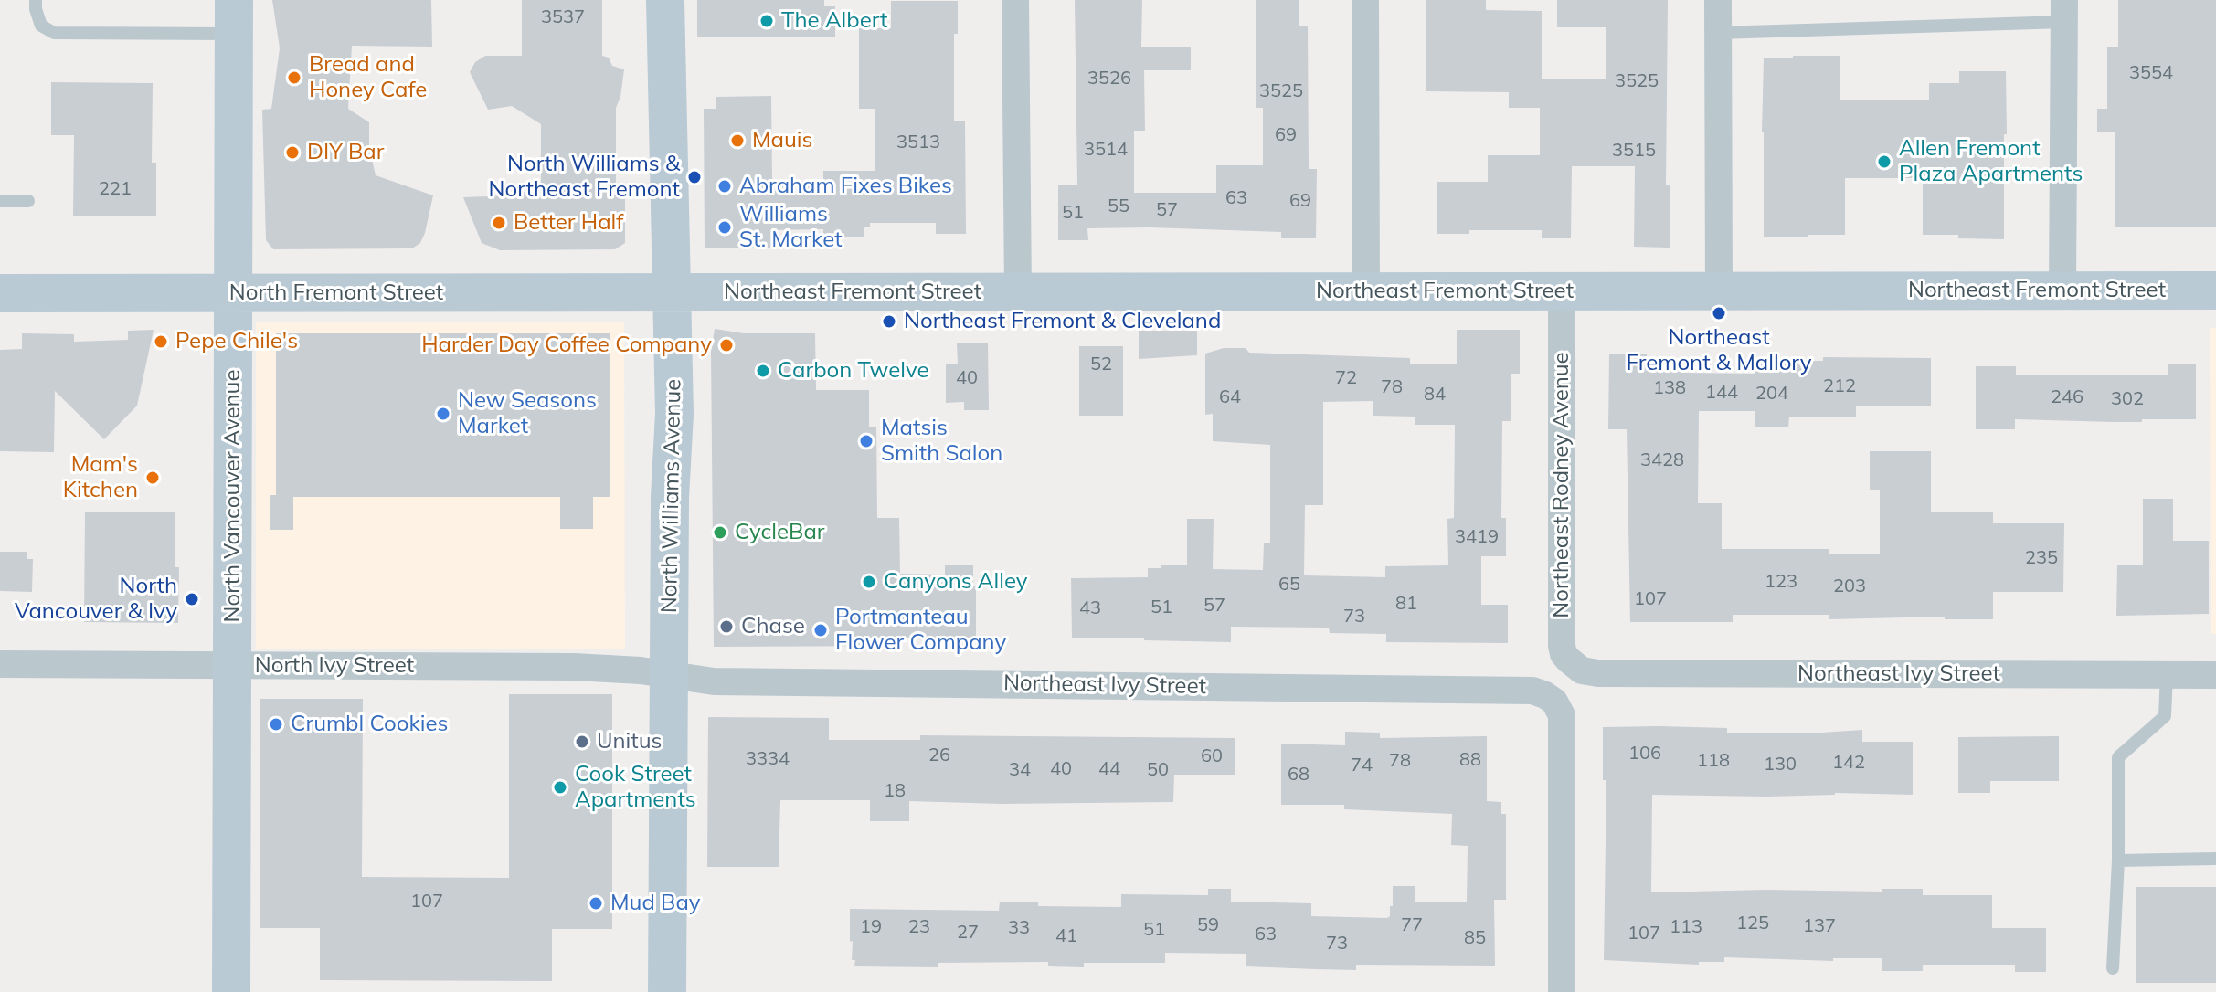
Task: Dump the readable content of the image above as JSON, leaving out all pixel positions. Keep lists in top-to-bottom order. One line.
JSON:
{"streets":{"main road":["Northeast Fremont Street","North Fremont Street","North Vancouver Avenue","North Williams Avenue"],"street":["Northeast Rodney Avenue","North Ivy Street","Northeast Ivy Street"]},"crossings":[["Northeast Fremont Street","North Fremont Street"],["Northeast Fremont Street","Northeast Rodney Avenue"],["Northeast Fremont Street","North Williams Avenue"],["North Fremont Street","North Vancouver Avenue"],["North Fremont Street","North Williams Avenue"],["Northeast Rodney Avenue","Northeast Ivy Street"],["North Vancouver Avenue","North Ivy Street"],["North Williams Avenue","North Ivy Street"],["North Williams Avenue","Northeast Ivy Street"],["North Ivy Street","Northeast Ivy Street"]],"places":["The Albert","Bread and Honey Cafe","Mauis","DIY Bar","Allen Fremont Plaza Apartments","North Williams & Northeast Fremont","Abraham Fixes Bikes","Better Half","Williams St. Market","Northeast Fremont & Mallory","Northeast Fremont & Cleveland","Pepe Chile's","Harder Day Coffee Company","Carbon Twelve","New Seasons Market","Matsis Smith Salon","Mam's Kitchen","CycleBar","Canyons Alley","North Vancouver & Ivy","Chase","Portmanteau Flower Company","Crumbl Cookies","Unitus","Cook Street Apartments","Mud Bay"],"house_numbers":["3537","3554","3526","3525","3525","69","3513","3514","3515","221","63","69","55","57","51","52","40","72","212","78","138","144","204","84","64","246","302","3428","3419","235","123","65","203","107","81","57","51","43","73","106","26","60","3334","88","78","118","142","130","74","40","44","34","50","68","18","107","125","59","77","137","19","23","113","33","51","27","107","63","41","85","73"]}
